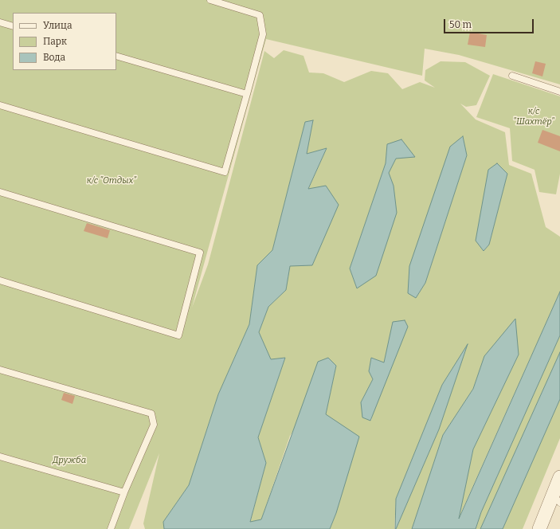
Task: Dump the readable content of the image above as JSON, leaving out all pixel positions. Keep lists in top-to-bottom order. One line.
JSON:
{"parks":["к/с \"Шахтёр\"","к/с \"Отдых\"","Дружба"],"legend":["Улица","Парк","Вода"],"scale_bar":"50 m"}
